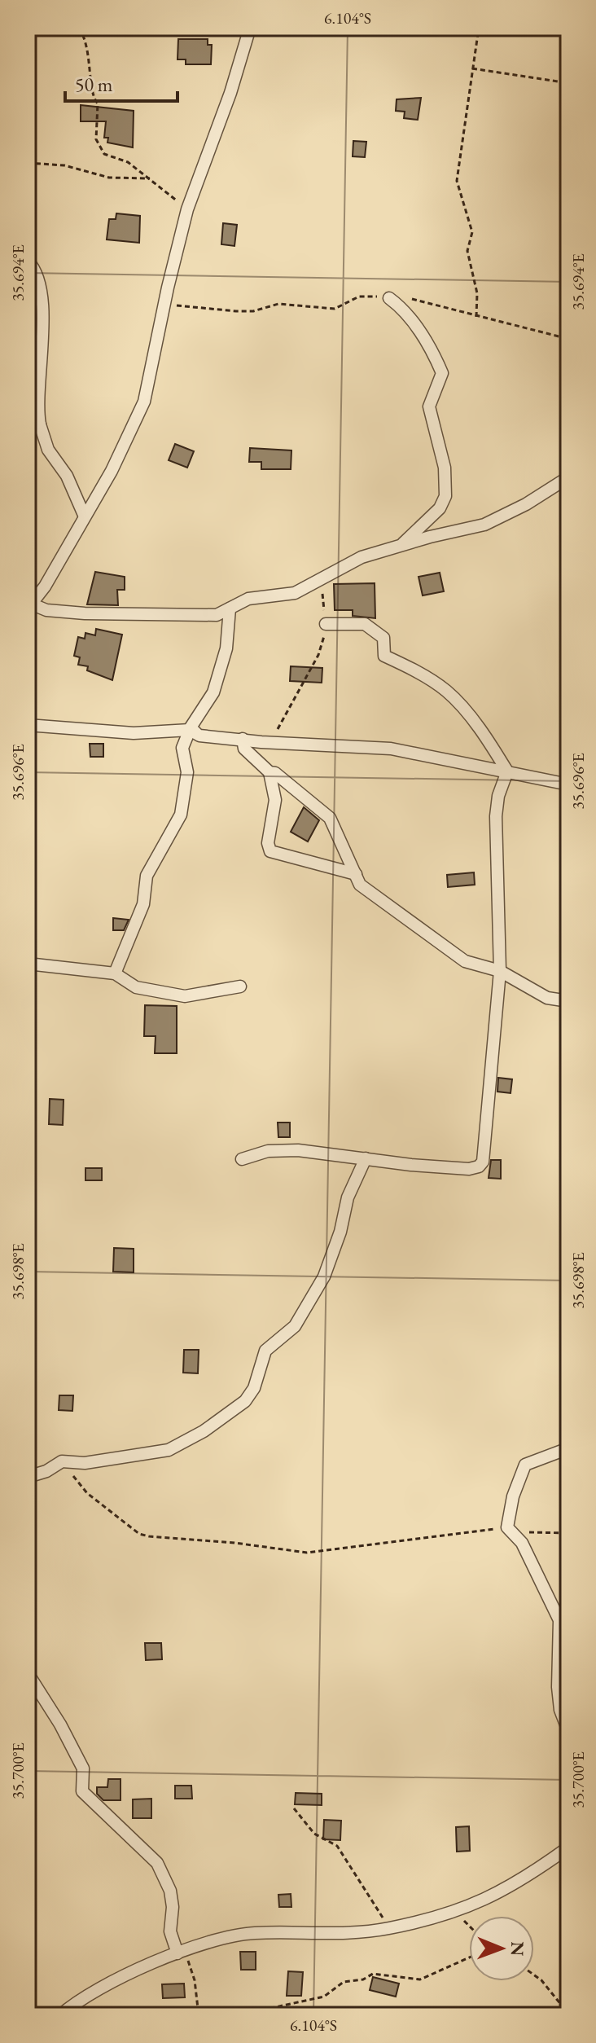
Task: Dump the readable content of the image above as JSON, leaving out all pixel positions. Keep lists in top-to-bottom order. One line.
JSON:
{"scale_bar":"50 m","north":"right","coordinates":["6.104°S","35.694°E","35.696°E","35.698°E","35.700°E"]}
